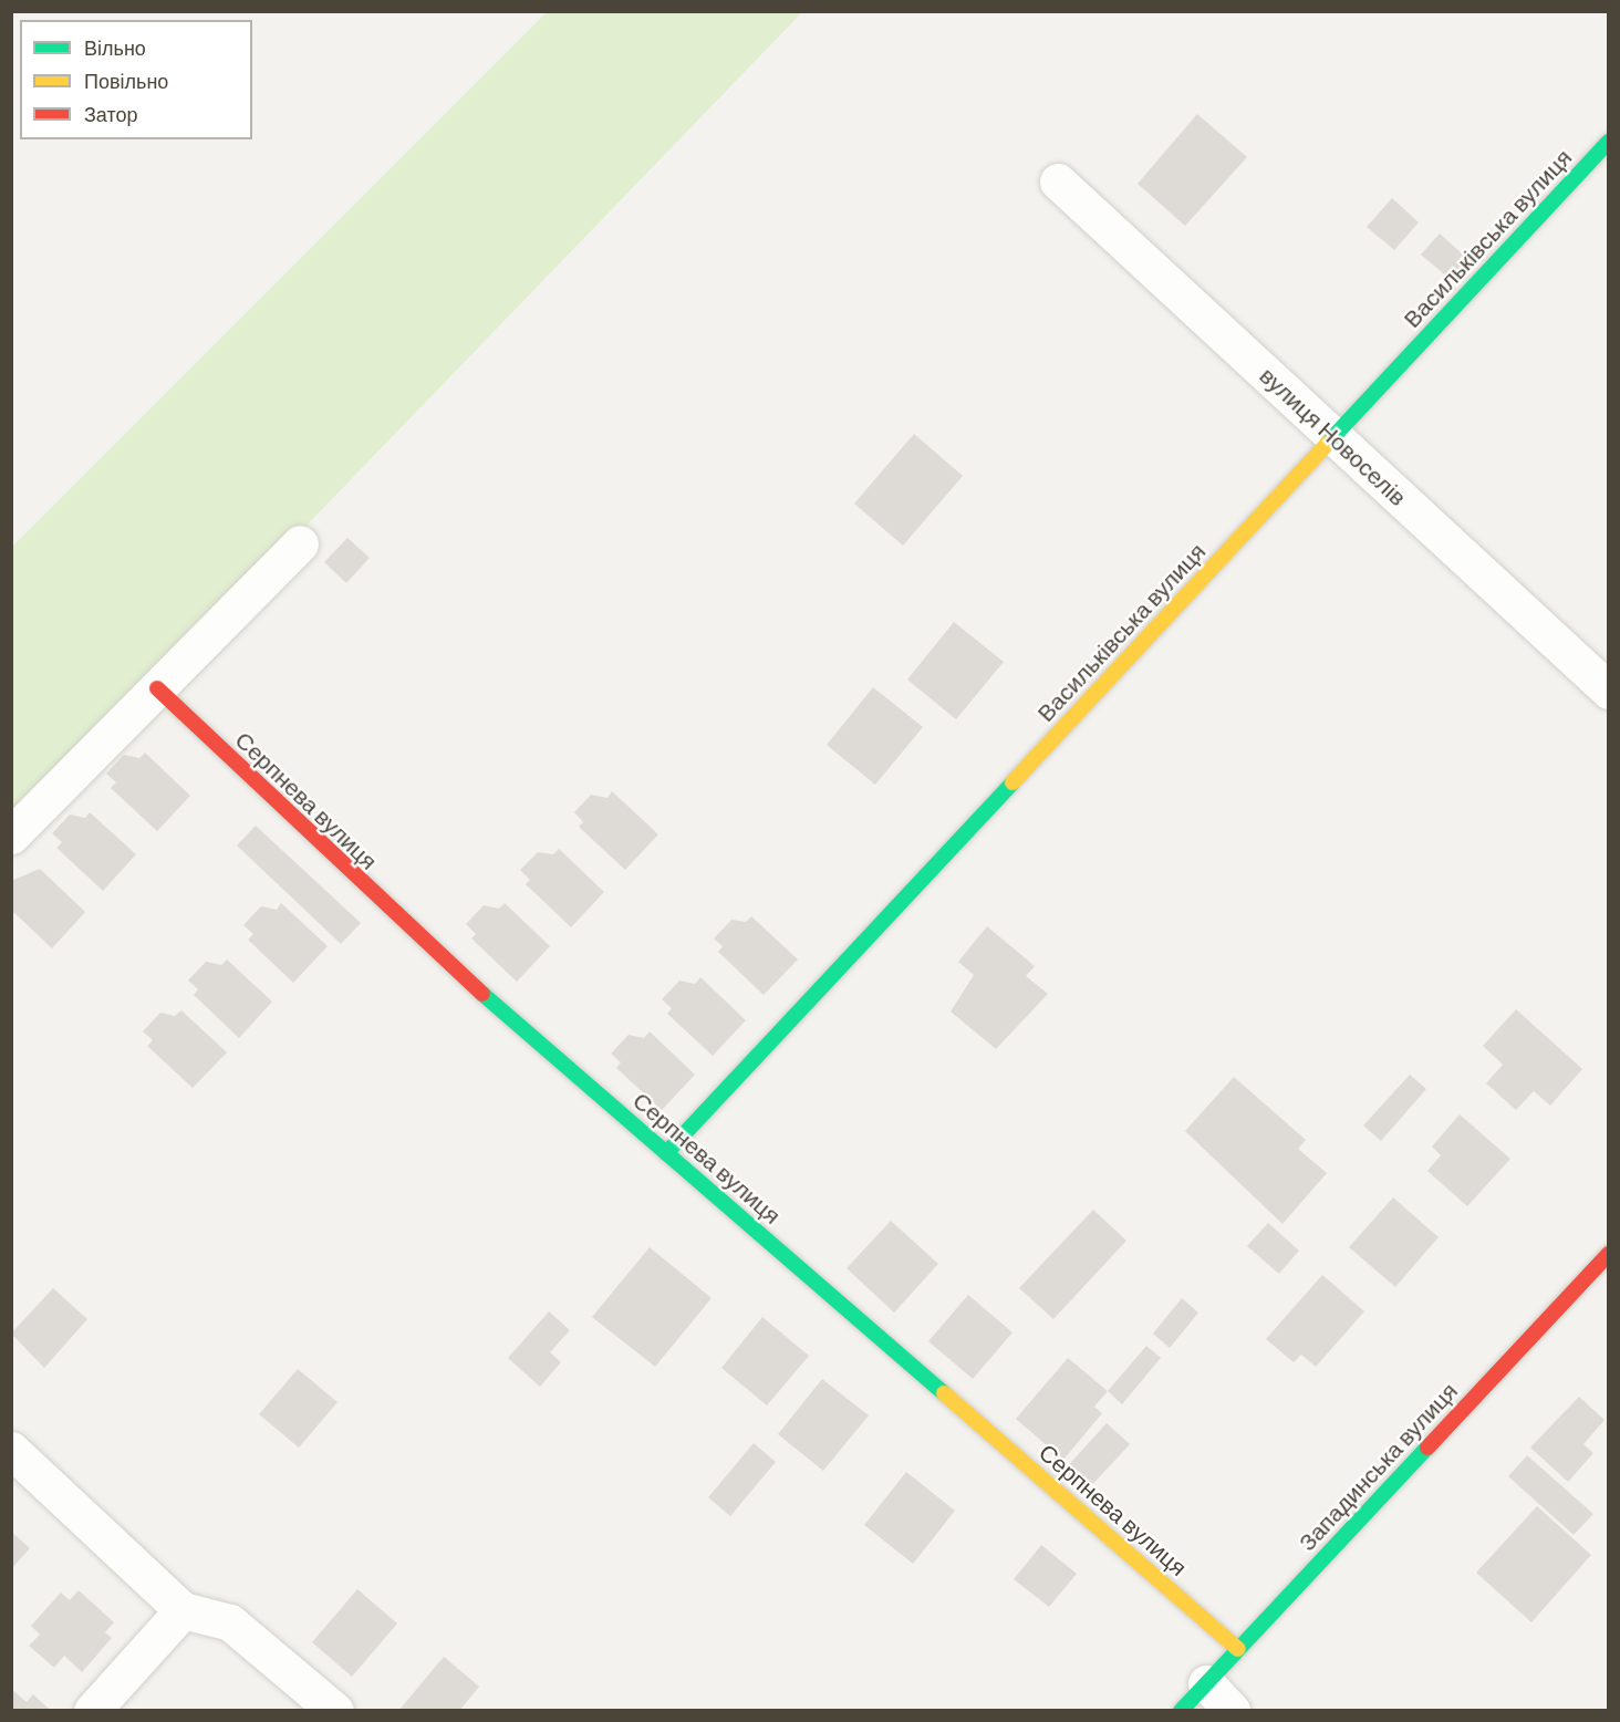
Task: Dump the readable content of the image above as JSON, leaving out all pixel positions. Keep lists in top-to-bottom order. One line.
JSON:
{"streets":{"street":["Васильківська вулиця","вулиця Новоселів","Серпнева вулиця","Западинська вулиця"]},"crossings":[["Васильківська вулиця","вулиця Новоселів"],["Васильківська вулиця","Серпнева вулиця"],["Серпнева вулиця","Западинська вулиця"]],"legend":["Вільно","Повільно","Затор"]}
